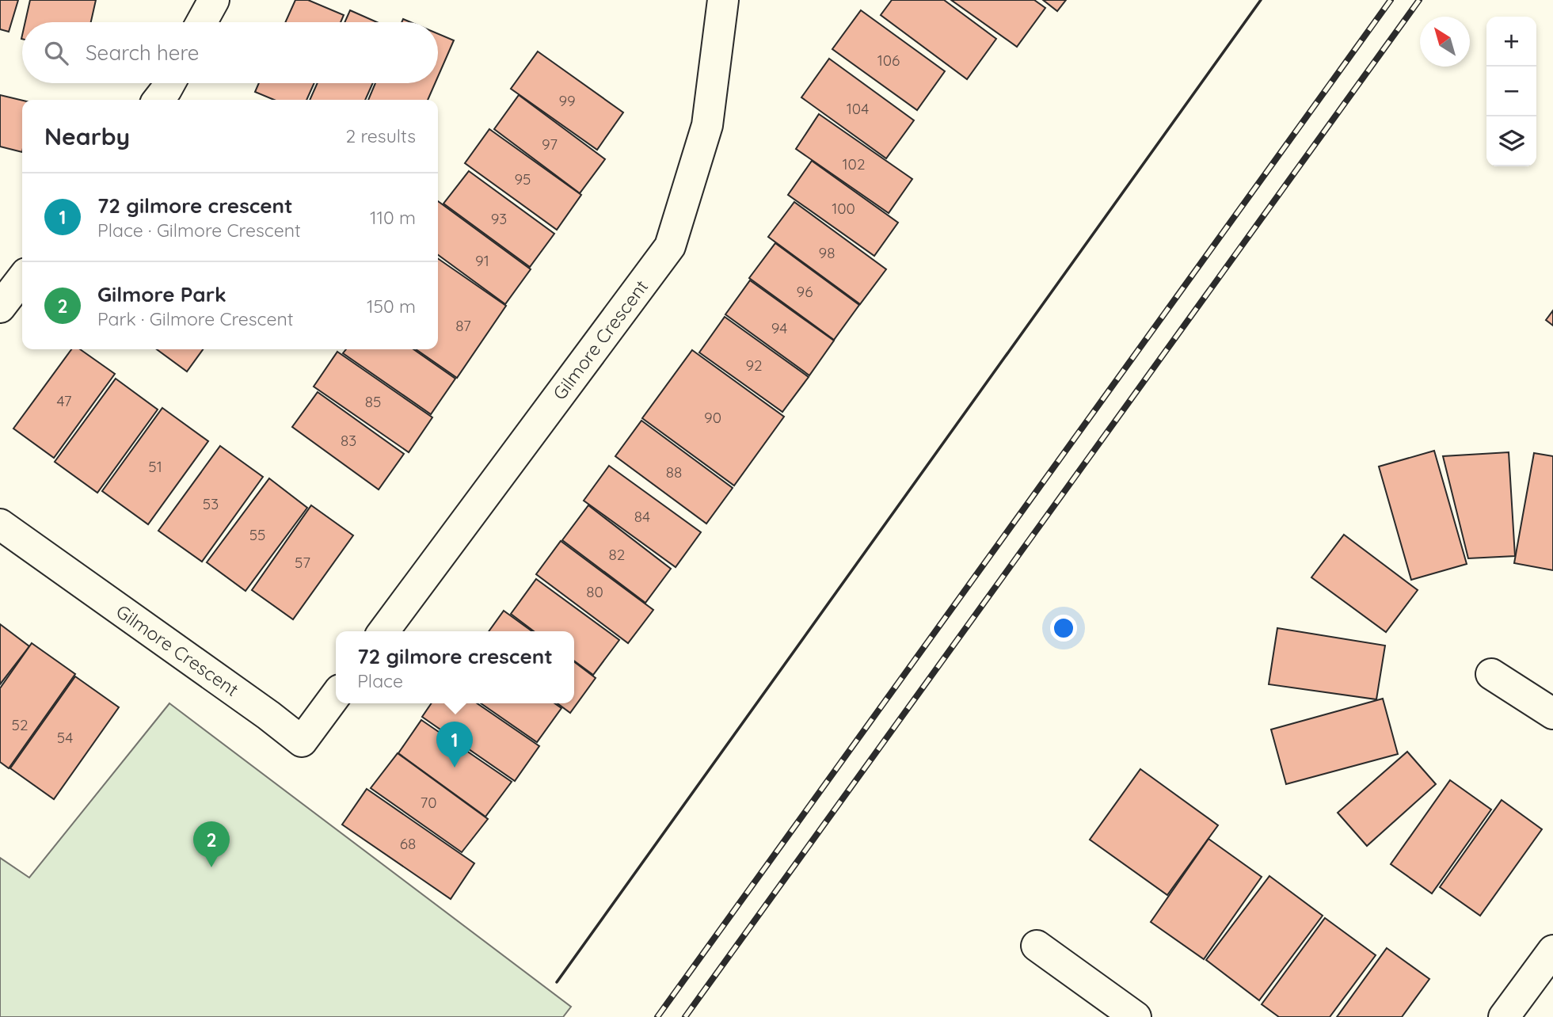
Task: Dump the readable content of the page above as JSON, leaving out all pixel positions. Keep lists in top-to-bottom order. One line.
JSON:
{"streets":{"street":["Gilmore Crescent"]},"house_numbers":["106","99","104","97","102","95","100","93","98","91","96","87","94","92","47","85","90","83","51","88","53","84","55","82","57","80","52","54","70","68"],"north":"top left","page":{"map_buttons":["+","−"],"search":"Search here","heading":["Nearby","2 results"],"list":[{"mark":"1","name":"72 gilmore crescent","note":"Place · Gilmore Crescent","value":"110 m"},{"mark":"2","name":"Gilmore Park","note":"Park · Gilmore Crescent","value":"150 m"}],"popup":["72 gilmore crescent","Place"],"pins":["1","2"]}}
